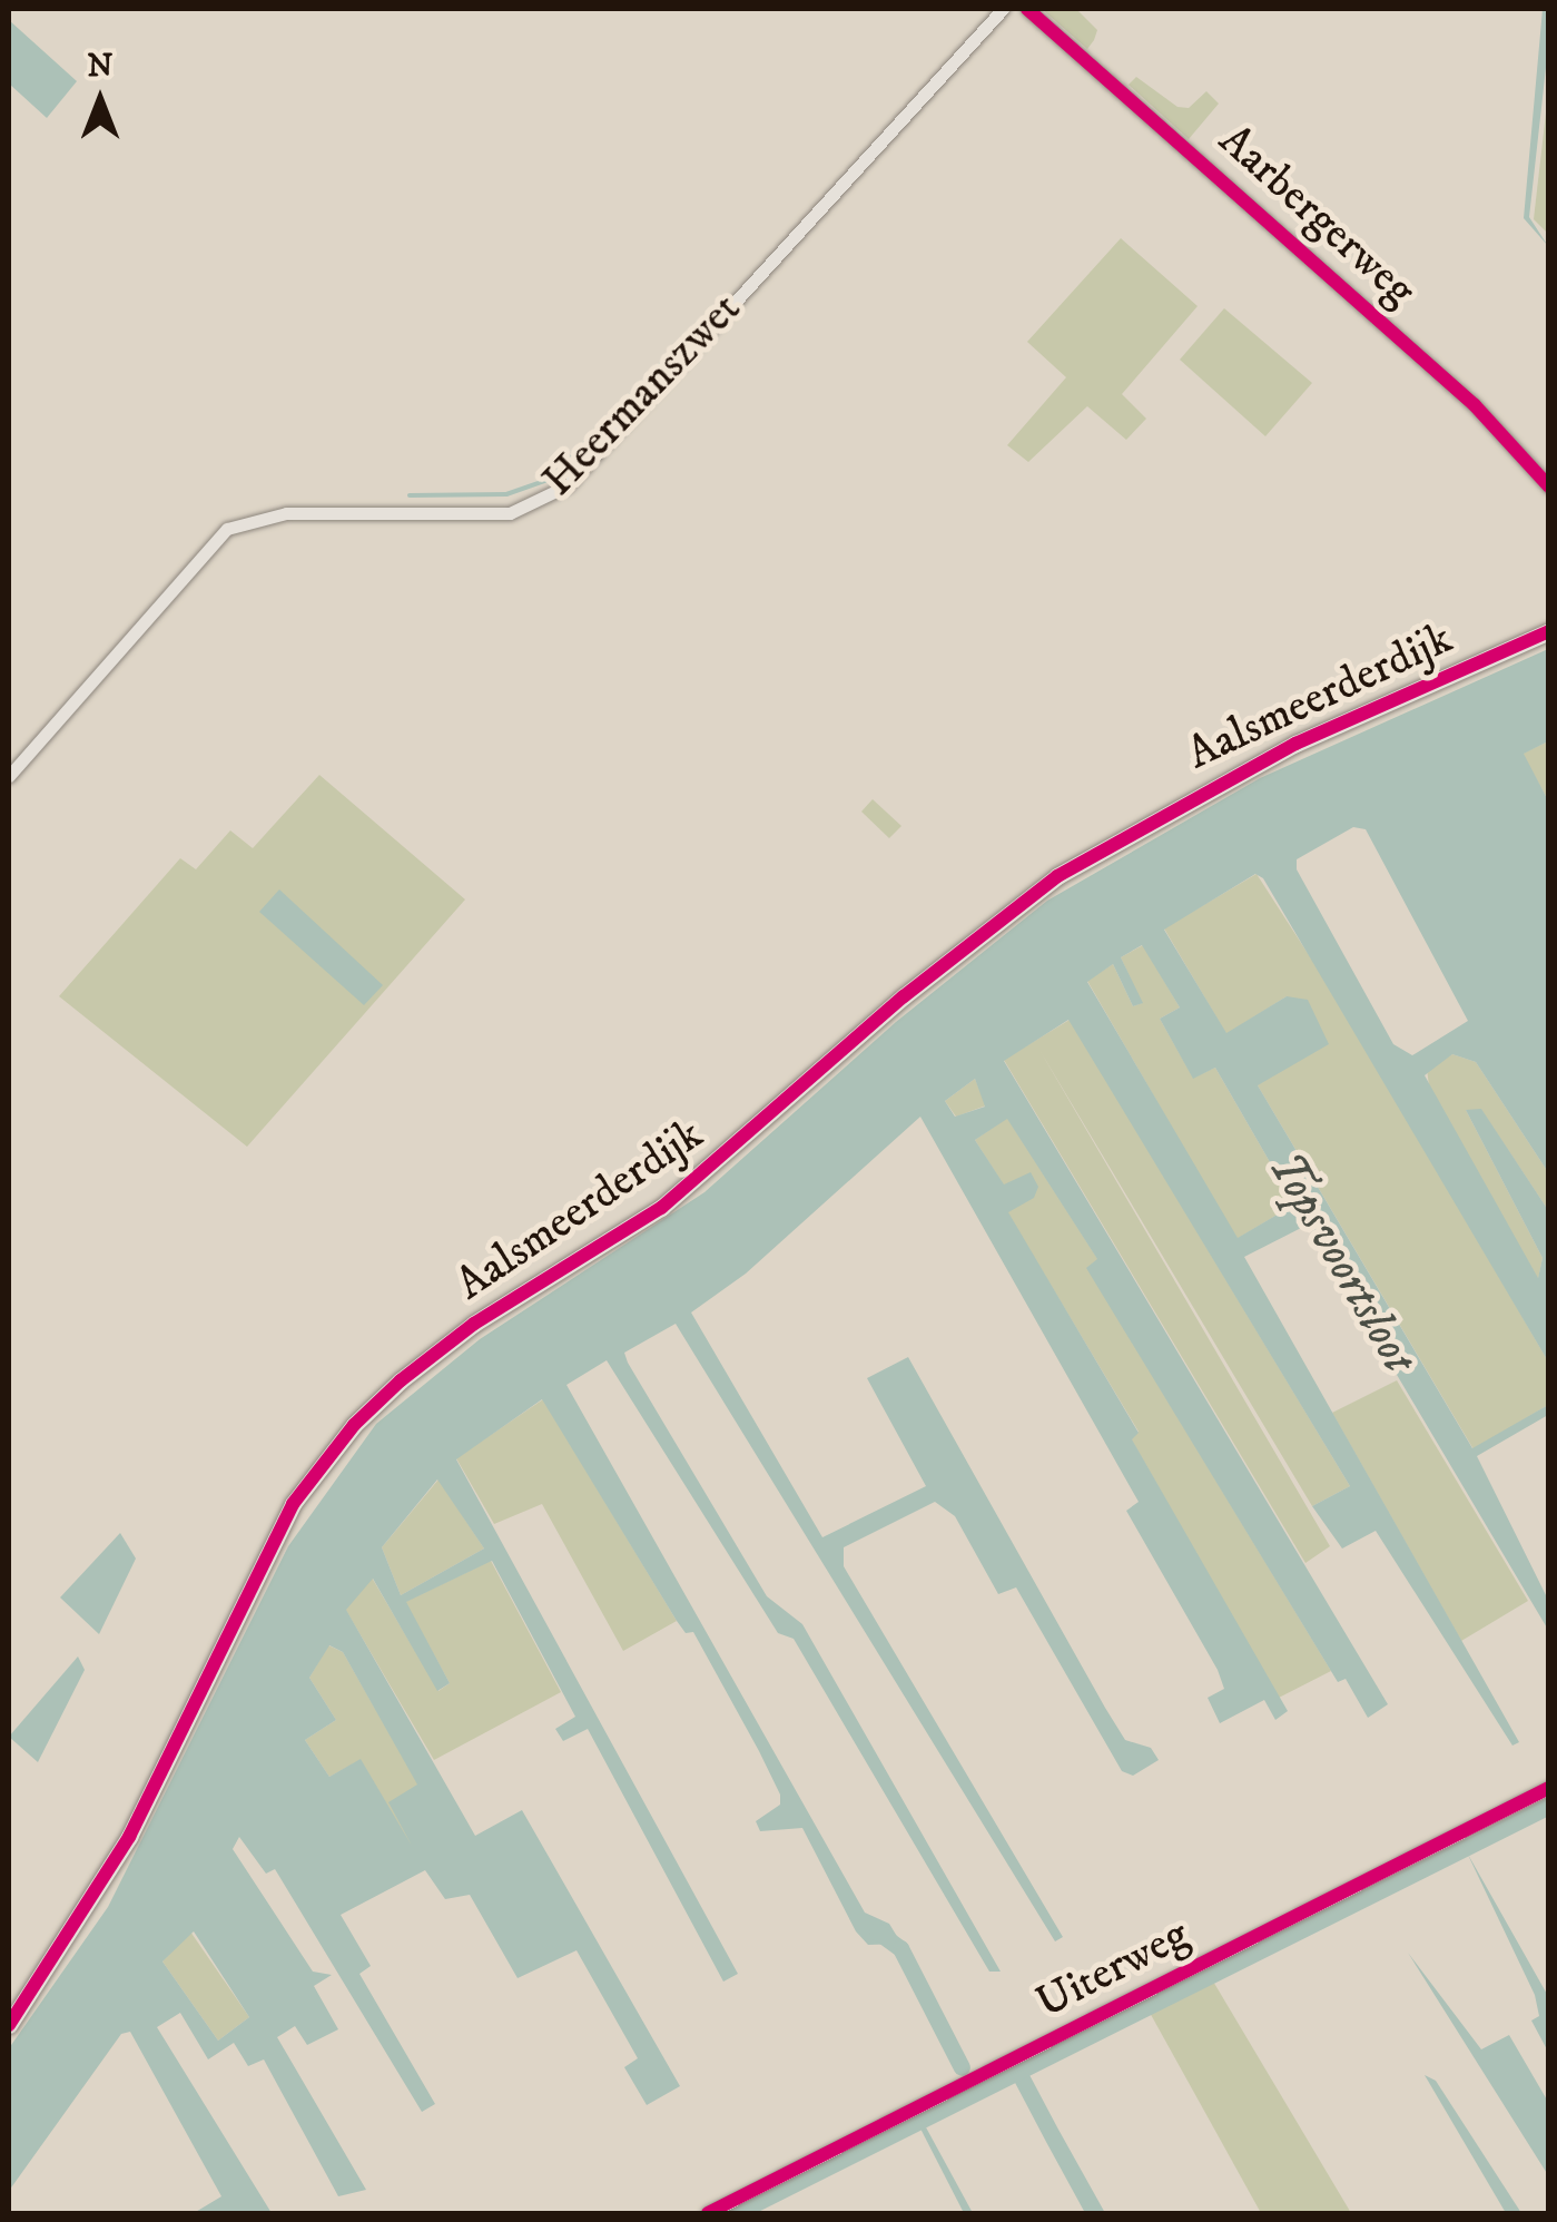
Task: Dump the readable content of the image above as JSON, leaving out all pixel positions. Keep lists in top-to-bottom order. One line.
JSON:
{"streets":{"street":["Aarbergerweg","Heermanszwet","Aalsmeerderdijk","Uiterweg"]},"water":["Topsvoortsloot"],"north":"top"}
